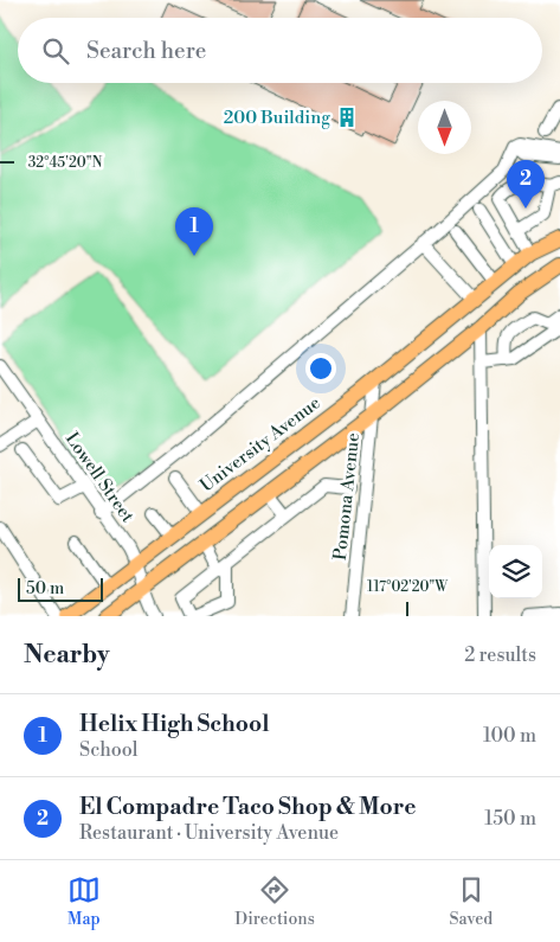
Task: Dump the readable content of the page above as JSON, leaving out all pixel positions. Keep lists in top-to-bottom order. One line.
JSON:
{"streets":{"main road":["University Avenue"],"street":["Lowell Street","Pomona Avenue"]},"crossings":[["University Avenue","Lowell Street"],["University Avenue","Pomona Avenue"]],"places":{"building":["200 Building"]},"scale_bar":"50 m","north":"bottom","page":{"search":"Search here","pins":["2","1"],"scale":"50 m","heading":["Nearby","2 results"],"list":[{"mark":"1","name":"Helix High School","note":"School","value":"100 m"},{"mark":"2","name":"El Compadre Taco Shop & More","note":"Restaurant · University Avenue","value":"150 m"}],"nav":["Map","Directions","Saved"]},"coordinates":["32°45'20\"N","117°02'20\"W"]}
